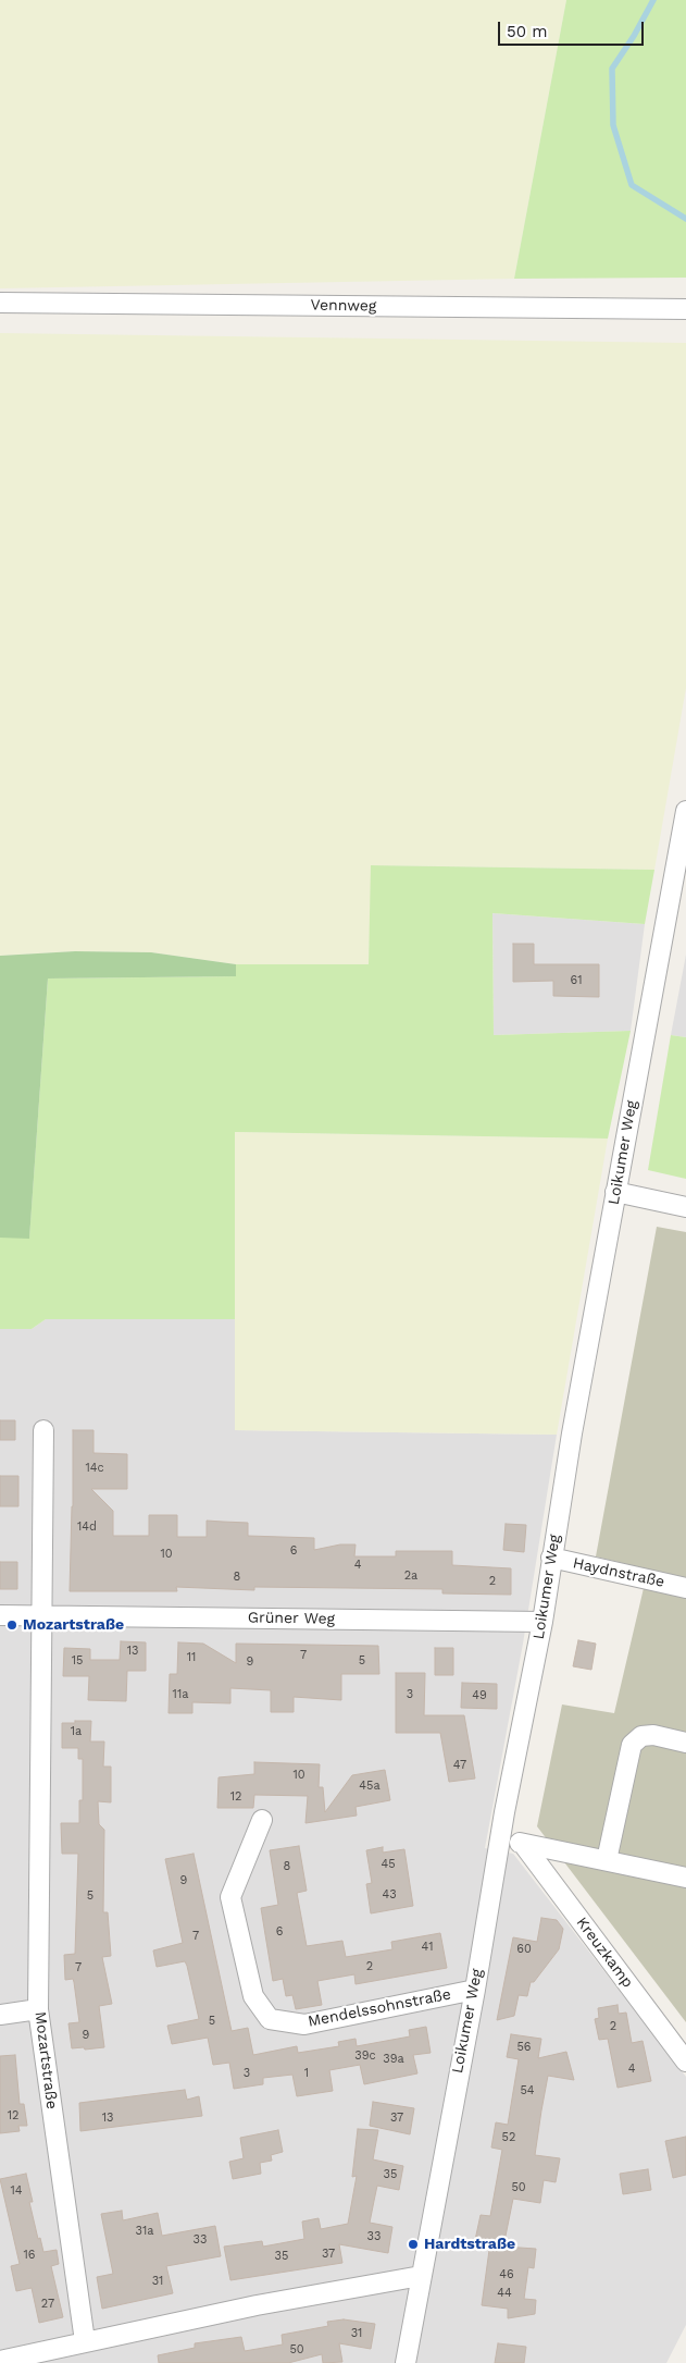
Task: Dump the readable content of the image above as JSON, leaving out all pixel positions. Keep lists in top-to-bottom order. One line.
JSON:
{"streets":{"street":["Vennweg","Loikumer Weg","Haydnstraße","Grüner Weg","Kreuzkamp","Mendelssohnstraße","Mozartstraße"]},"crossings":[["Loikumer Weg","Haydnstraße"],["Loikumer Weg","Grüner Weg"],["Loikumer Weg","Mendelssohnstraße"],["Grüner Weg","Mozartstraße"]],"places":["Mozartstraße","Hardtstraße"],"house_numbers":["61","14c","14d","6","10","4","2a","8","2","13","7","11","15","5","9","11a","3","49","1a","47","10","45a","12","45","8","9","43","5","6","7","41","60","2","7","5","2","9","56","39c","39a","4","3","1","54","12","13","37","52","35","50","14","31a","33","33","37","16","35","46","31","44","27","31","50"],"scale_bar":"50 m"}
